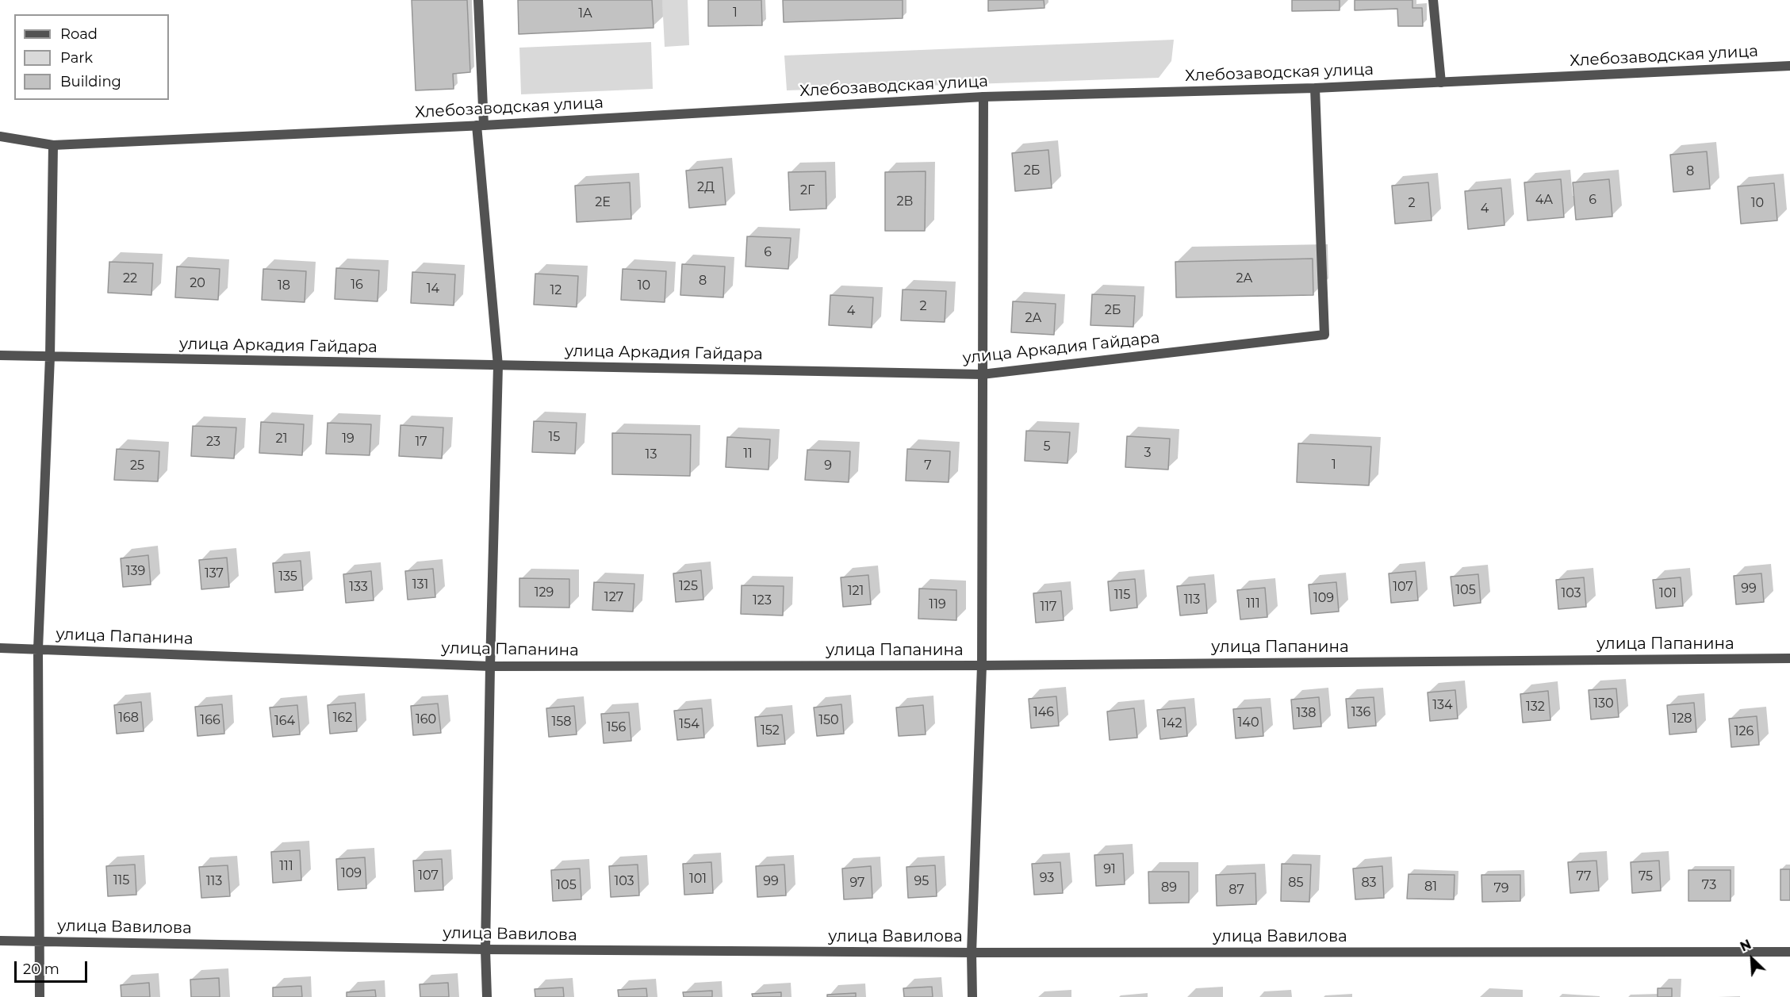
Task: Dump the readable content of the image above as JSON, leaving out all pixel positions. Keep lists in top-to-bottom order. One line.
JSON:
{"streets":{"street":["Хлебозаводская улица","улица Аркадия Гайдара","улица Папанина","улица Вавилова"]},"crossings":[["Хлебозаводская улица","улица Аркадия Гайдара"]],"house_numbers":["1","1А","2Б","8","2Д","2Г","4А","6","2В","2Е","2","10","4","6","22","2А","8","20","16","18","10","14","12","2","2Б","4","2А","15","21","19","23","17","5","3","11","13","1","25","9","7","139","137","135","131","125","133","107","99","105","121","129","103","101","115","127","109","113","123","111","119","117","130","134","132","146","136","138","168","162","128","160","166","150","164","158","140","142","154","156","152","126","111","91","109","107","77","75","93","101","115","113","103","99","95","97","85","83","105","73","81","89","79","87"],"legend":["Road","Park","Building"],"scale_bar":"20 m","north":"top left"}
